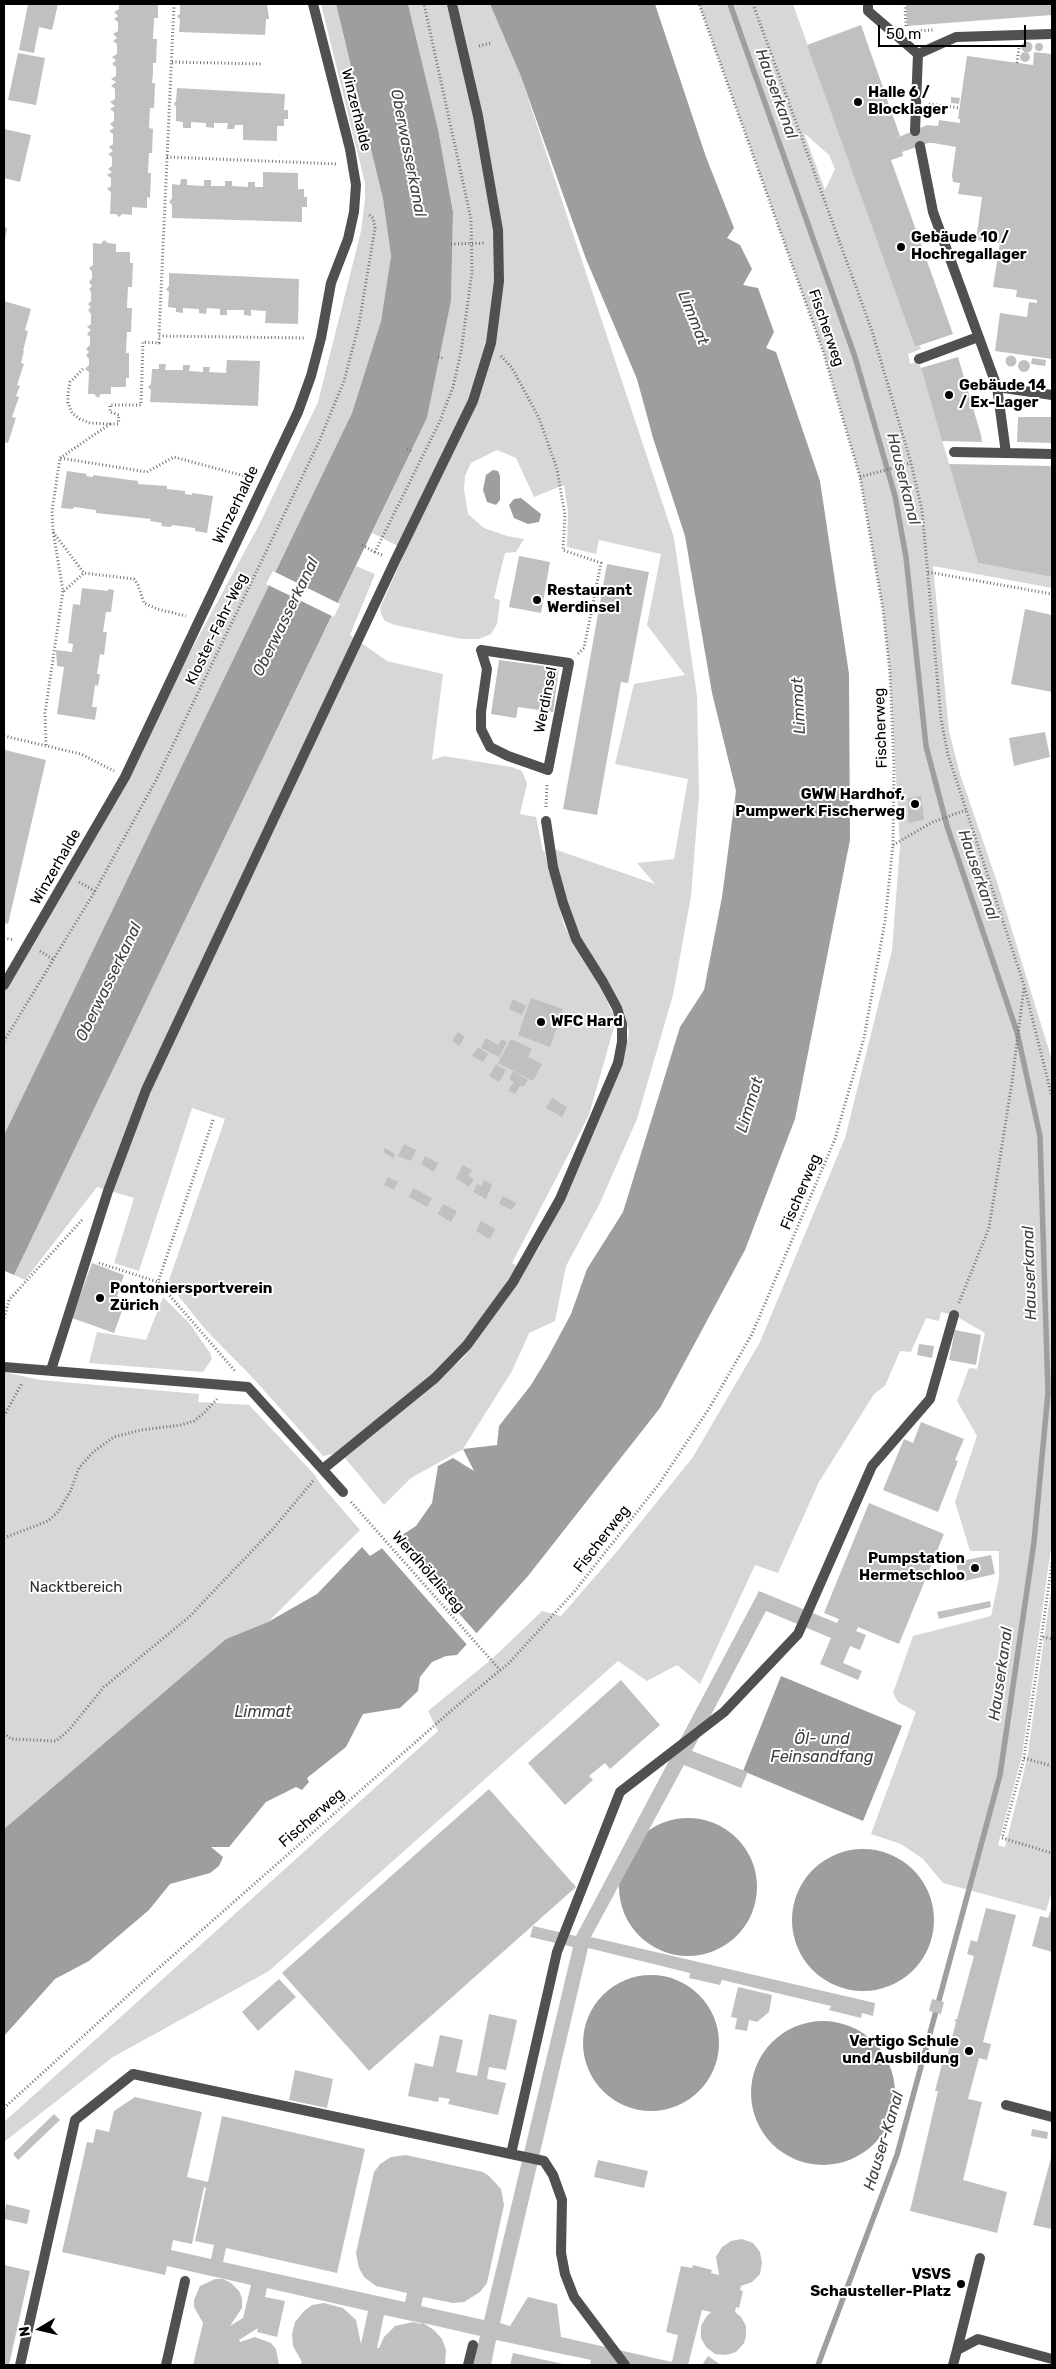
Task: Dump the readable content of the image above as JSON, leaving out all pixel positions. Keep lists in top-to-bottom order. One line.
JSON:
{"streets":{"street":["Winzerhalde","Werdinsel"],"path":["Fischerweg","Kloster-Fahr-Weg","Werdhölzlisteg"]},"crossings":[["Winzerhalde","Kloster-Fahr-Weg"],["Fischerweg","Werdhölzlisteg"]],"water":["Hauserkanal","Oberwasserkanal","Limmat","Öl- und Feinsandfang","Hauser-Kanal"],"parks":["Nacktbereich"],"places":["Halle 6 / Blocklager","Gebäude 10 / Hochregallager","Gebäude 14 / Ex-Lager","Restaurant Werdinsel","GWW Hardhof, Pumpwerk Fischerweg","WFC Hard","Pontoniersportverein Zürich","Pumpstation Hermetschloo","Vertigo Schule und Ausbildung","VSVS Schausteller-Platz"],"scale_bar":"50 m","north":"left"}
